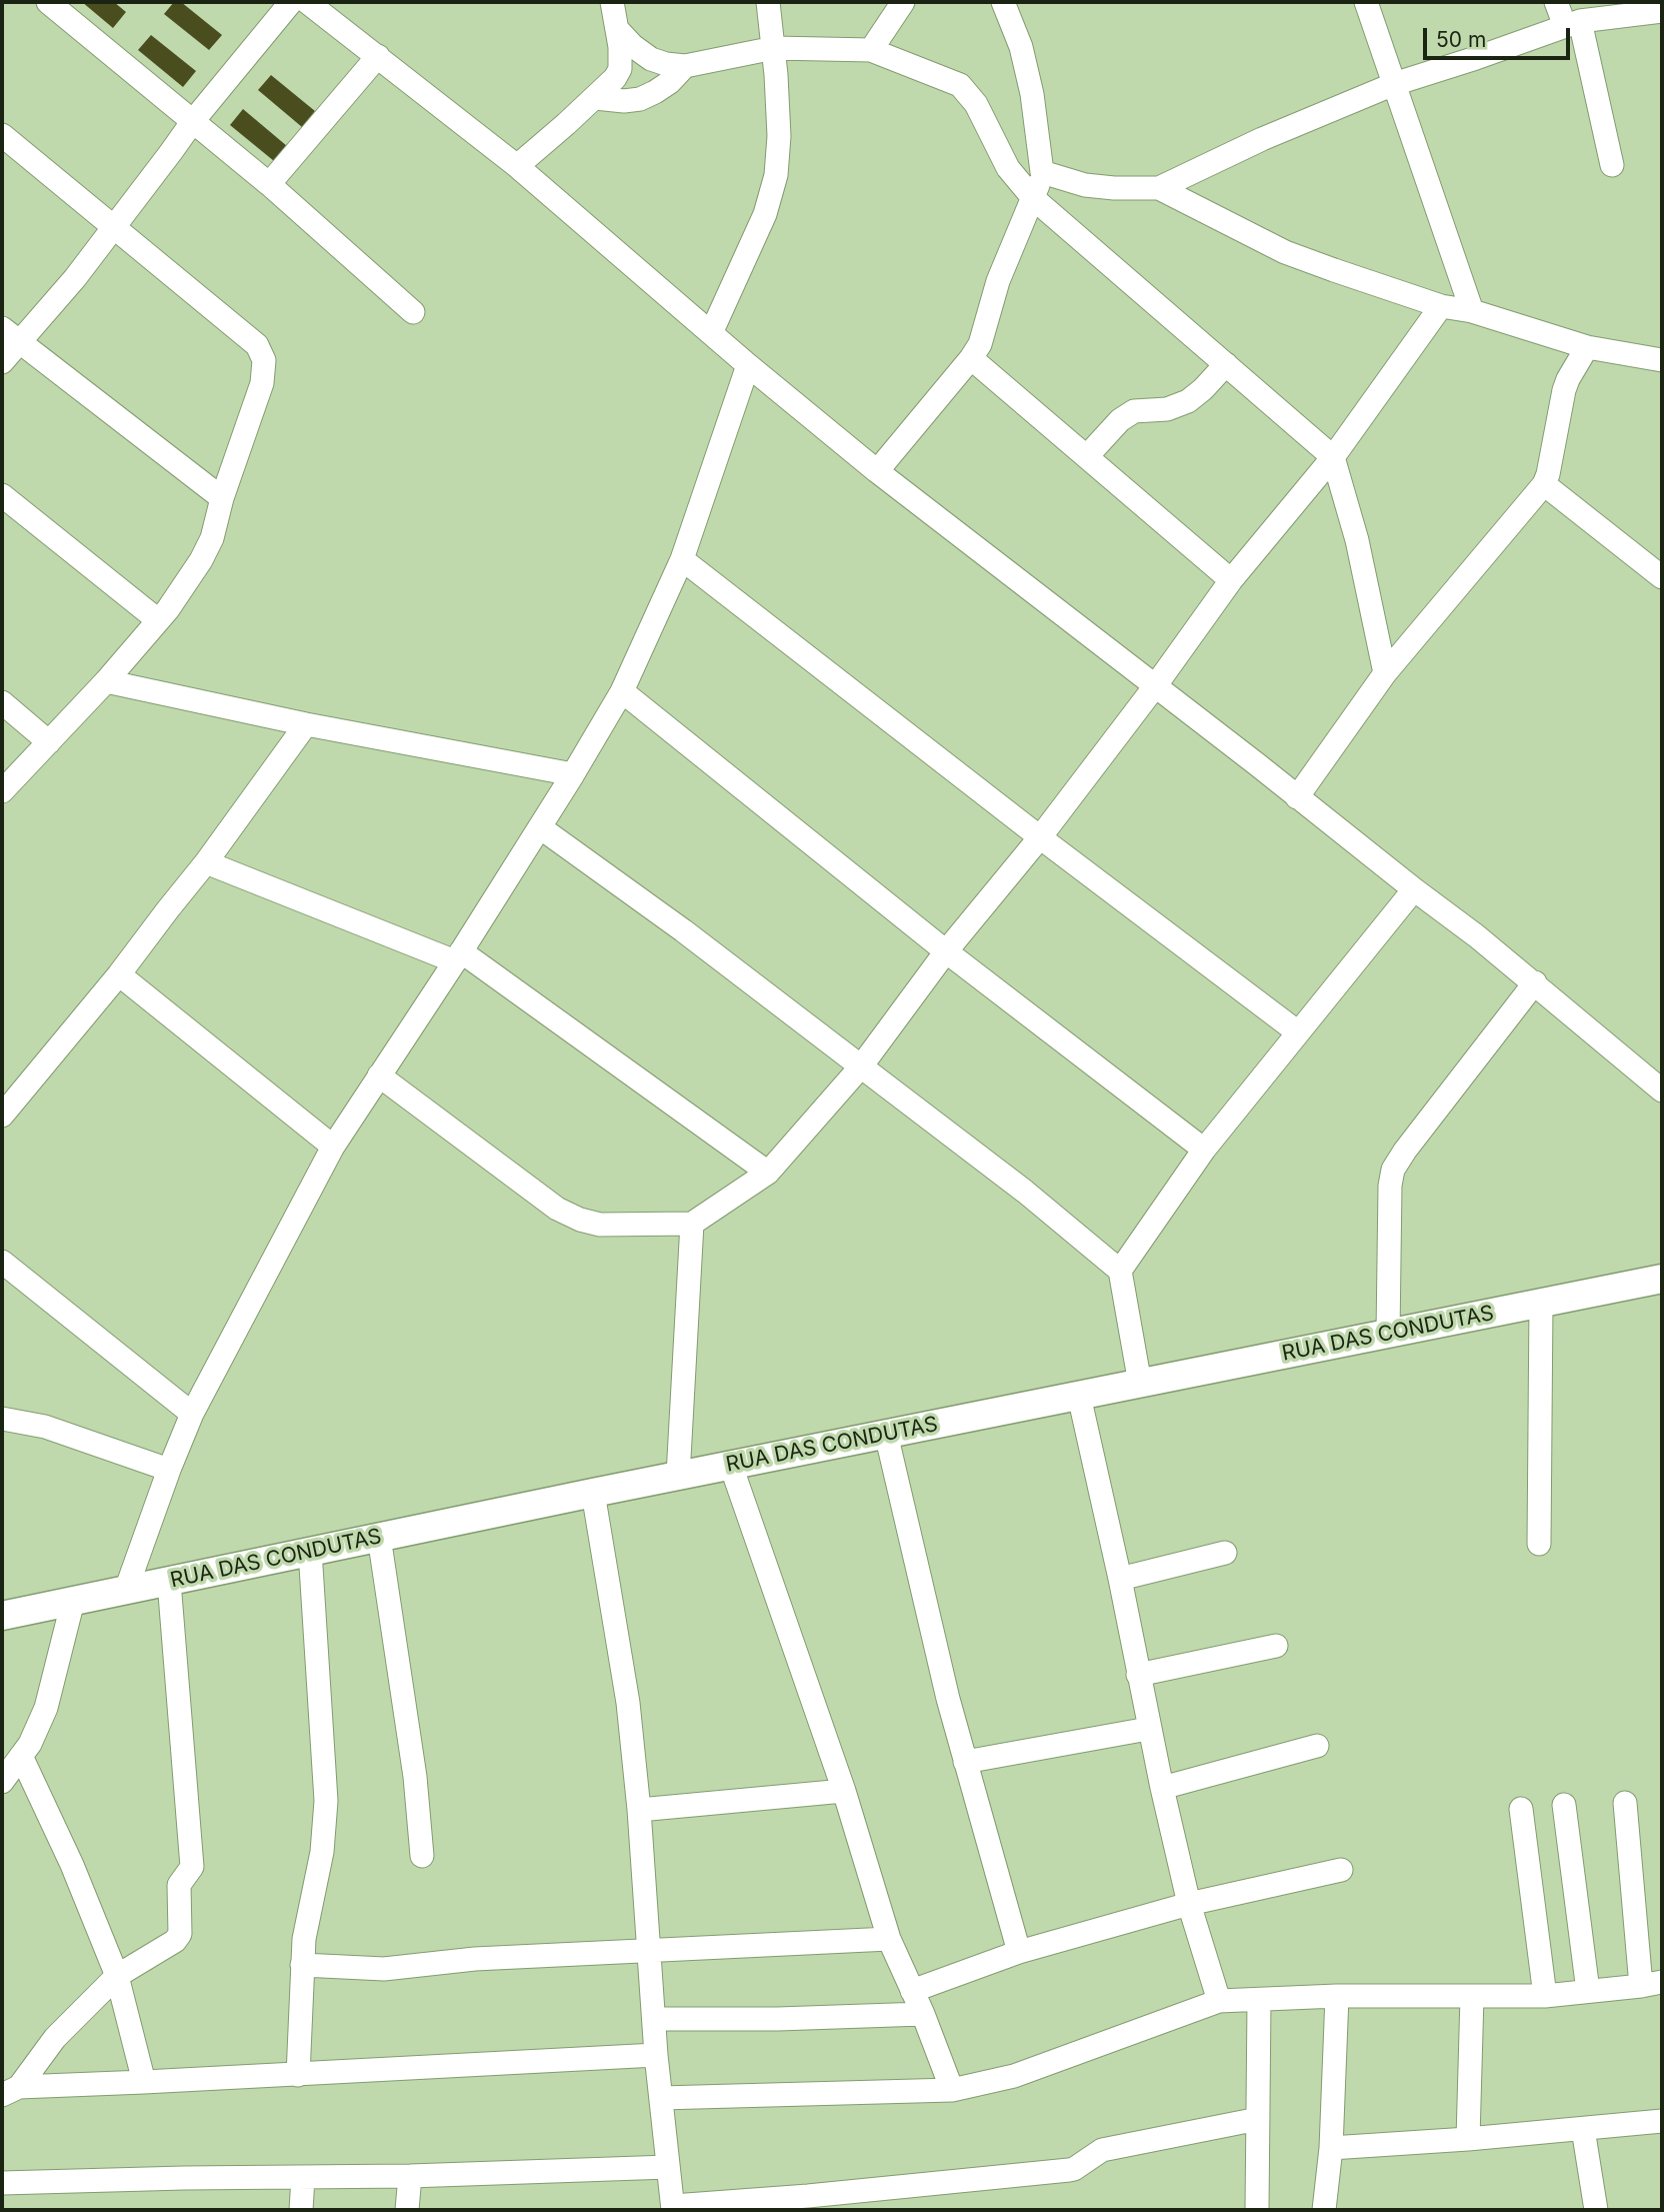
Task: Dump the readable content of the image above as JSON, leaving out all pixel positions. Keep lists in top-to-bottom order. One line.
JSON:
{"streets":{"street":["RUA DAS CONDUTAS"]},"scale_bar":"50 m"}
